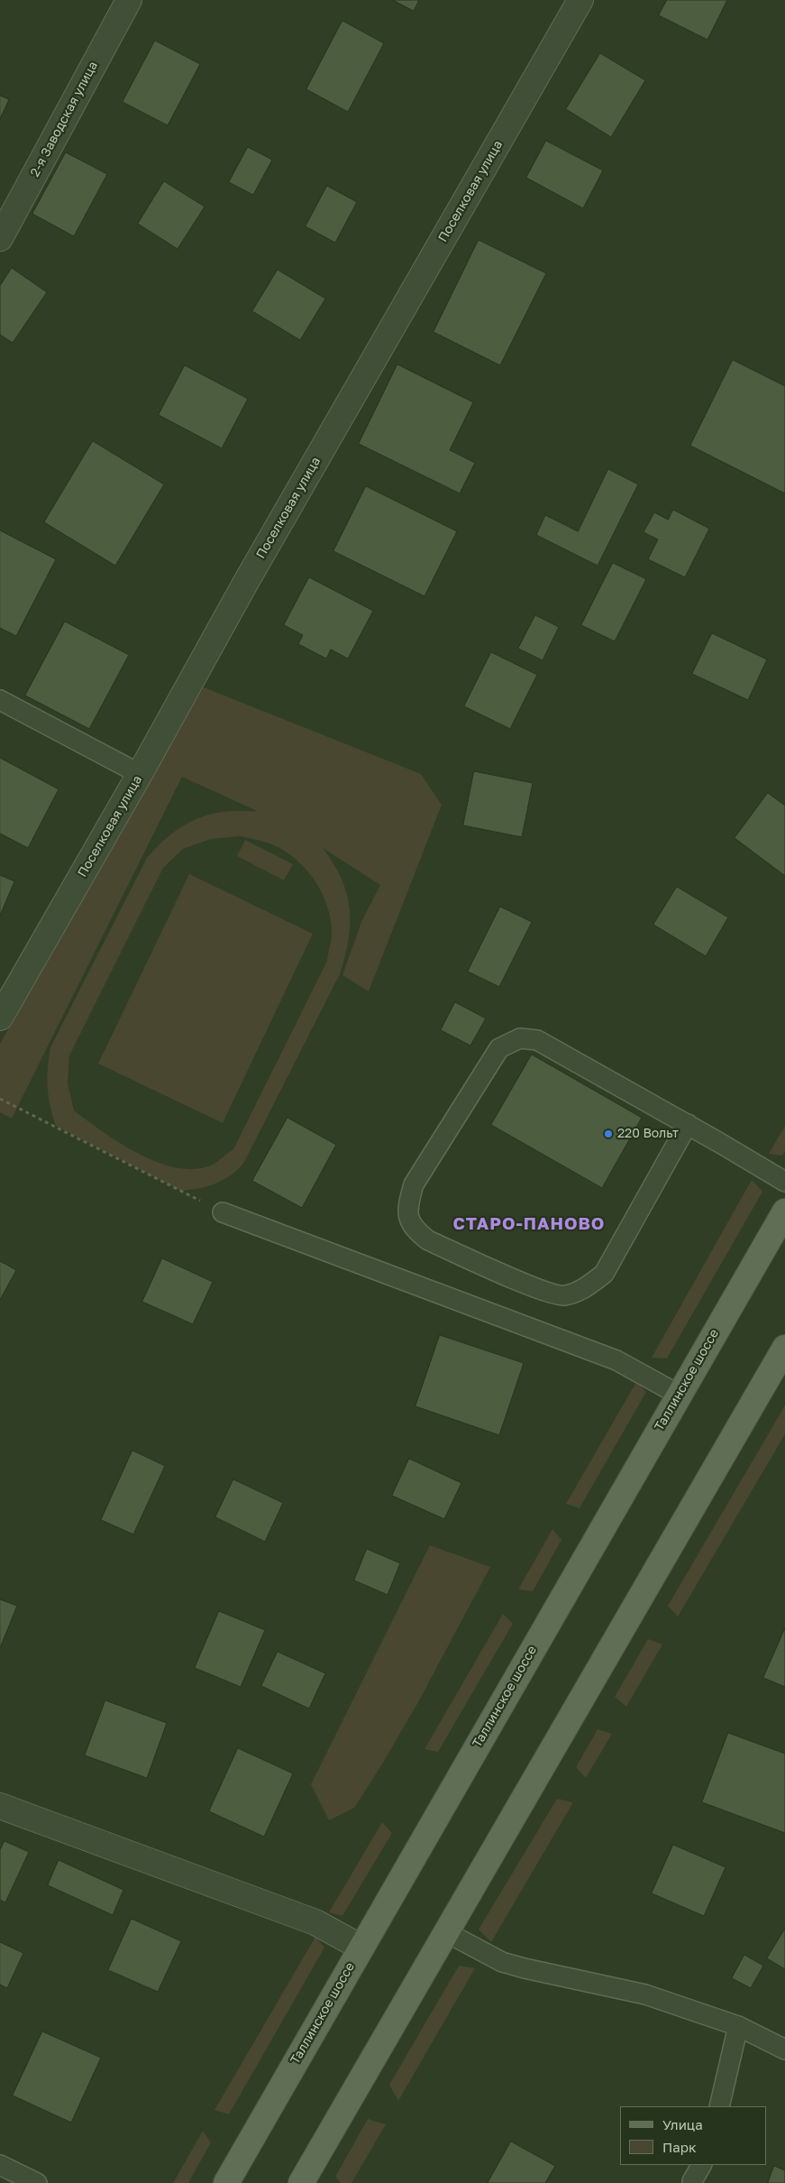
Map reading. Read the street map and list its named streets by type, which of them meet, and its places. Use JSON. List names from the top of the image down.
{
  "streets": {
    "main road": ["Таллинское шоссе"],
    "street": ["2-я Заводская улица", "Поселковая улица"]
  },
  "districts": ["СТАРО-ПАНОВО"],
  "places": ["220 Вольт"],
  "legend": ["Улица", "Парк"]
}
